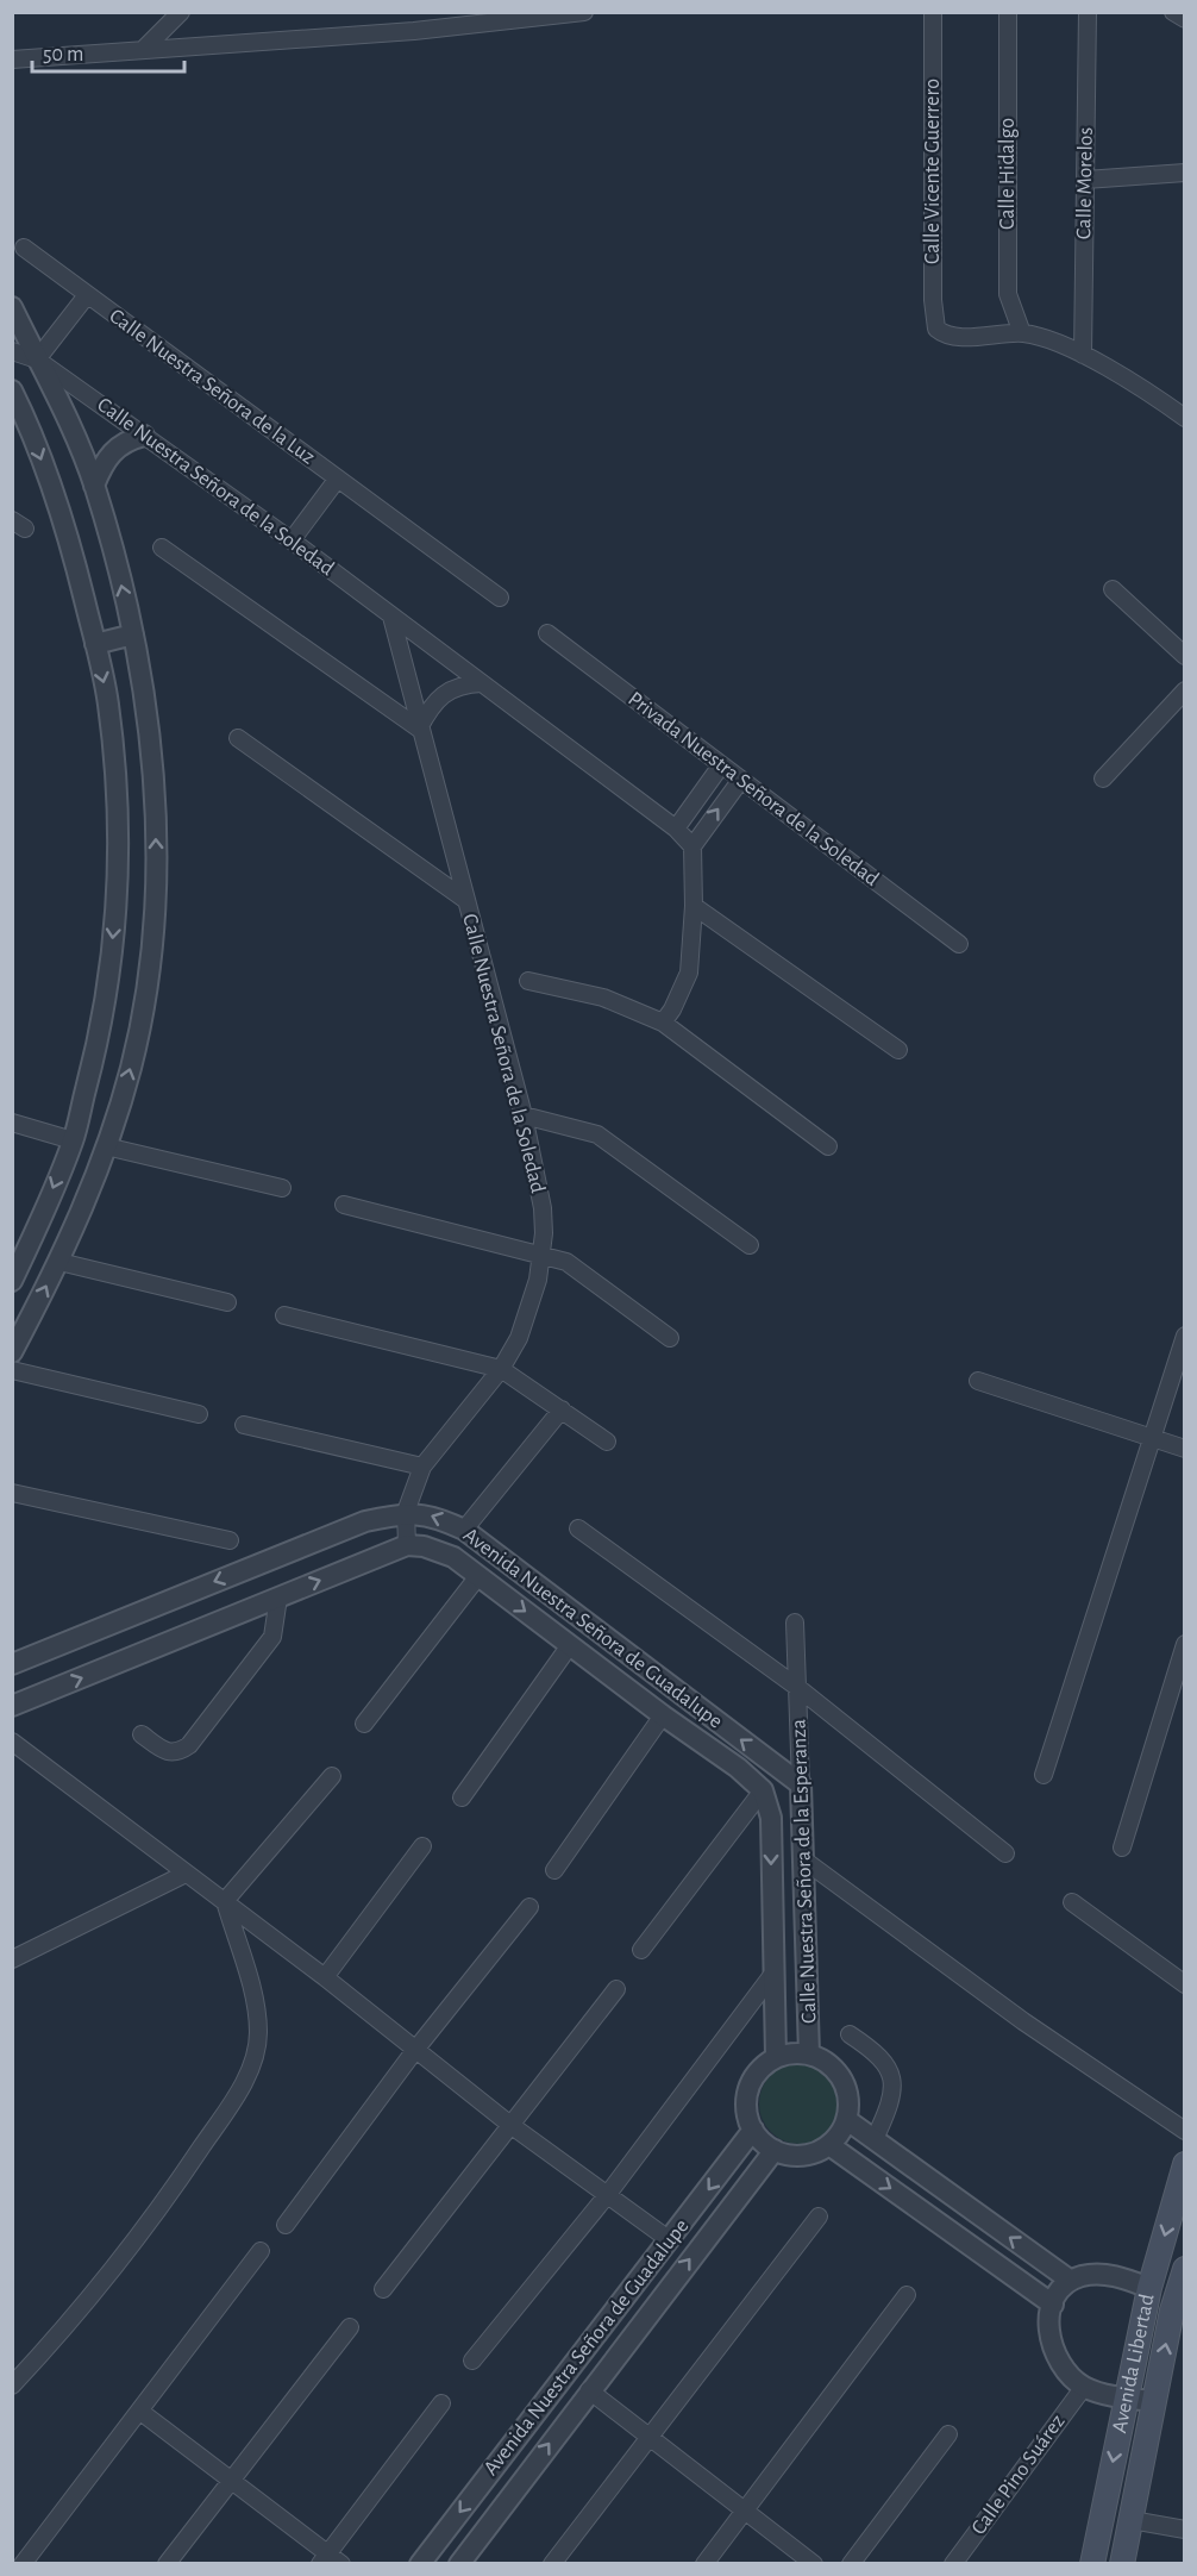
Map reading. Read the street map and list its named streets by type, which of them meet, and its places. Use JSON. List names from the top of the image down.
{
  "streets": {
    "main road": ["Avenida Libertad"],
    "street": [
      "Calle Vicente Guerrero",
      "Calle Hidalgo",
      "Calle Morelos",
      "Calle Nuestra Señora de la Luz",
      "Calle Nuestra Señora de la Soledad",
      "Privada Nuestra Señora de la Soledad",
      "Avenida Nuestra Señora de Guadalupe",
      "Calle Nuestra Señora de la Esperanza",
      "Calle Pino Suárez"
    ]
  },
  "crossings": [
    ["Calle Vicente Guerrero", "Calle Hidalgo"],
    ["Calle Nuestra Señora de la Soledad", "Avenida Nuestra Señora de Guadalupe"],
    ["Avenida Nuestra Señora de Guadalupe", "Calle Nuestra Señora de la Esperanza"]
  ],
  "scale_bar": "50 m"
}
